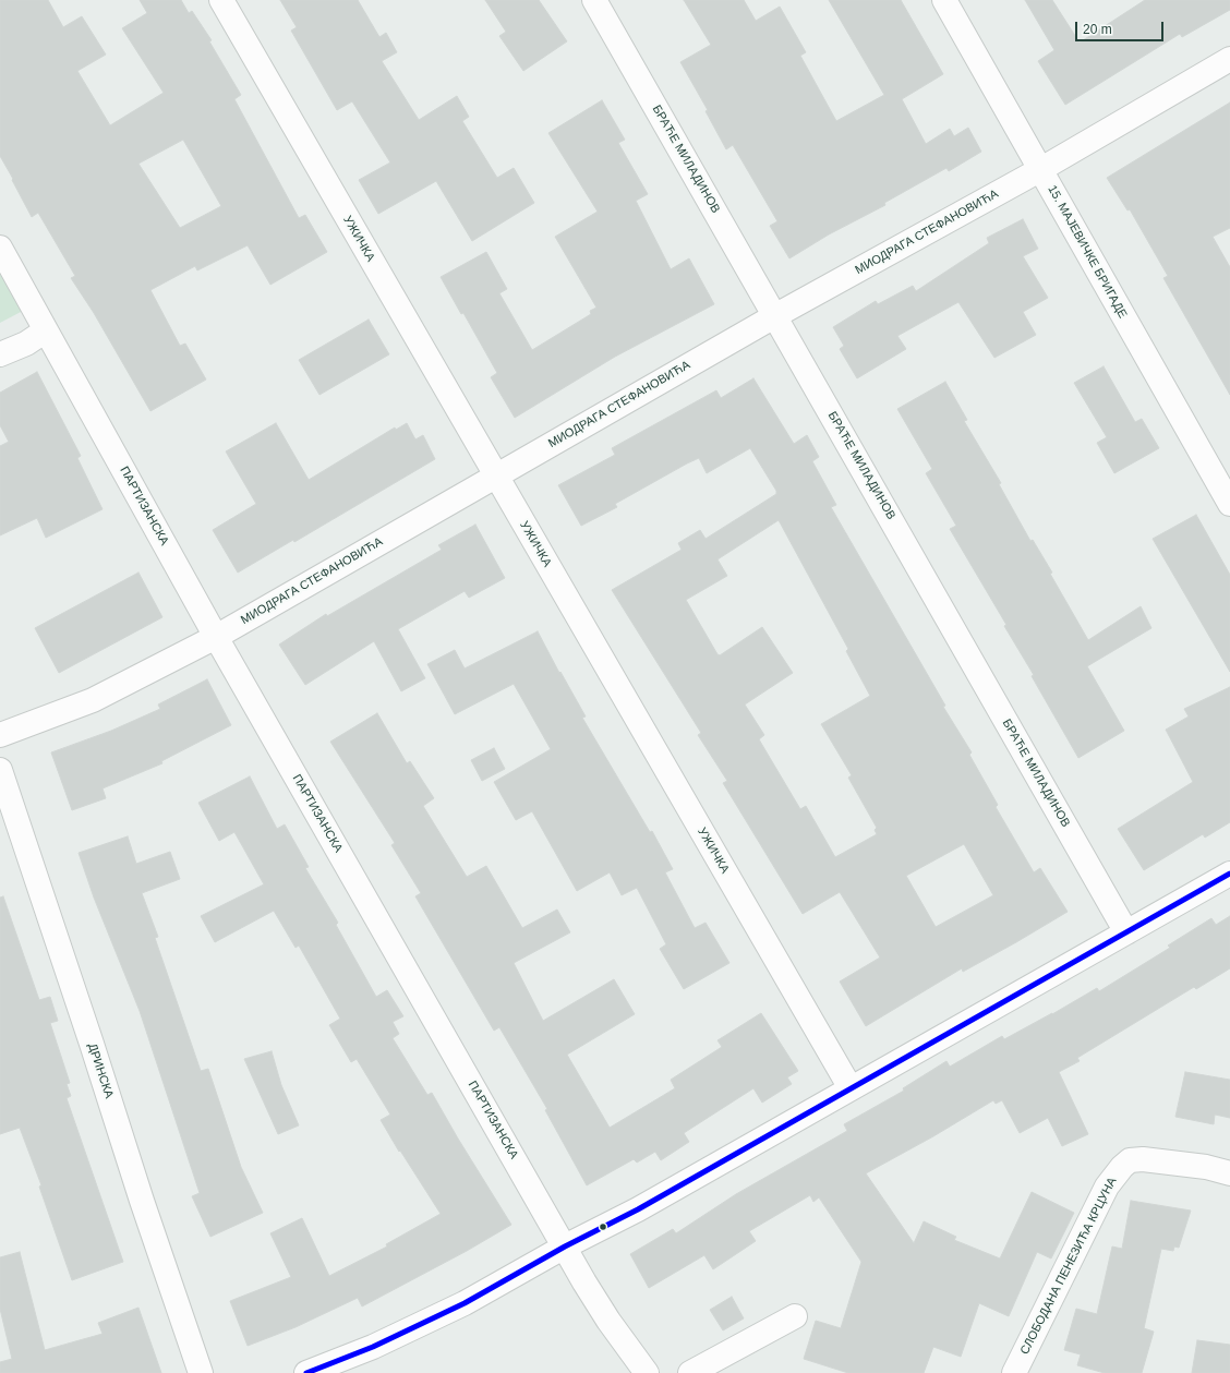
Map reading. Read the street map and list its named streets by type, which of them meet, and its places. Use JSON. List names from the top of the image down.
{
  "streets": {
    "street": [
      "БРАЋЕ МИЛАДИНОВ",
      "МИОДРАГА СТЕФАНОВИЋА",
      "УЖИЧКА",
      "15. МАЈЕВИЧКЕ БРИГАДЕ",
      "ПАРТИЗАНСКА",
      "ДРИНСКА",
      "СЛОБОДАНА ПЕНЕЗИЋА КРЦУНА"
    ]
  },
  "crossings": [
    ["БРАЋЕ МИЛАДИНОВ", "МИОДРАГА СТЕФАНОВИЋА"],
    ["МИОДРАГА СТЕФАНОВИЋА", "УЖИЧКА"],
    ["МИОДРАГА СТЕФАНОВИЋА", "15. МАЈЕВИЧКЕ БРИГАДЕ"],
    ["МИОДРАГА СТЕФАНОВИЋА", "ПАРТИЗАНСКА"]
  ],
  "scale_bar": "20 m"
}
